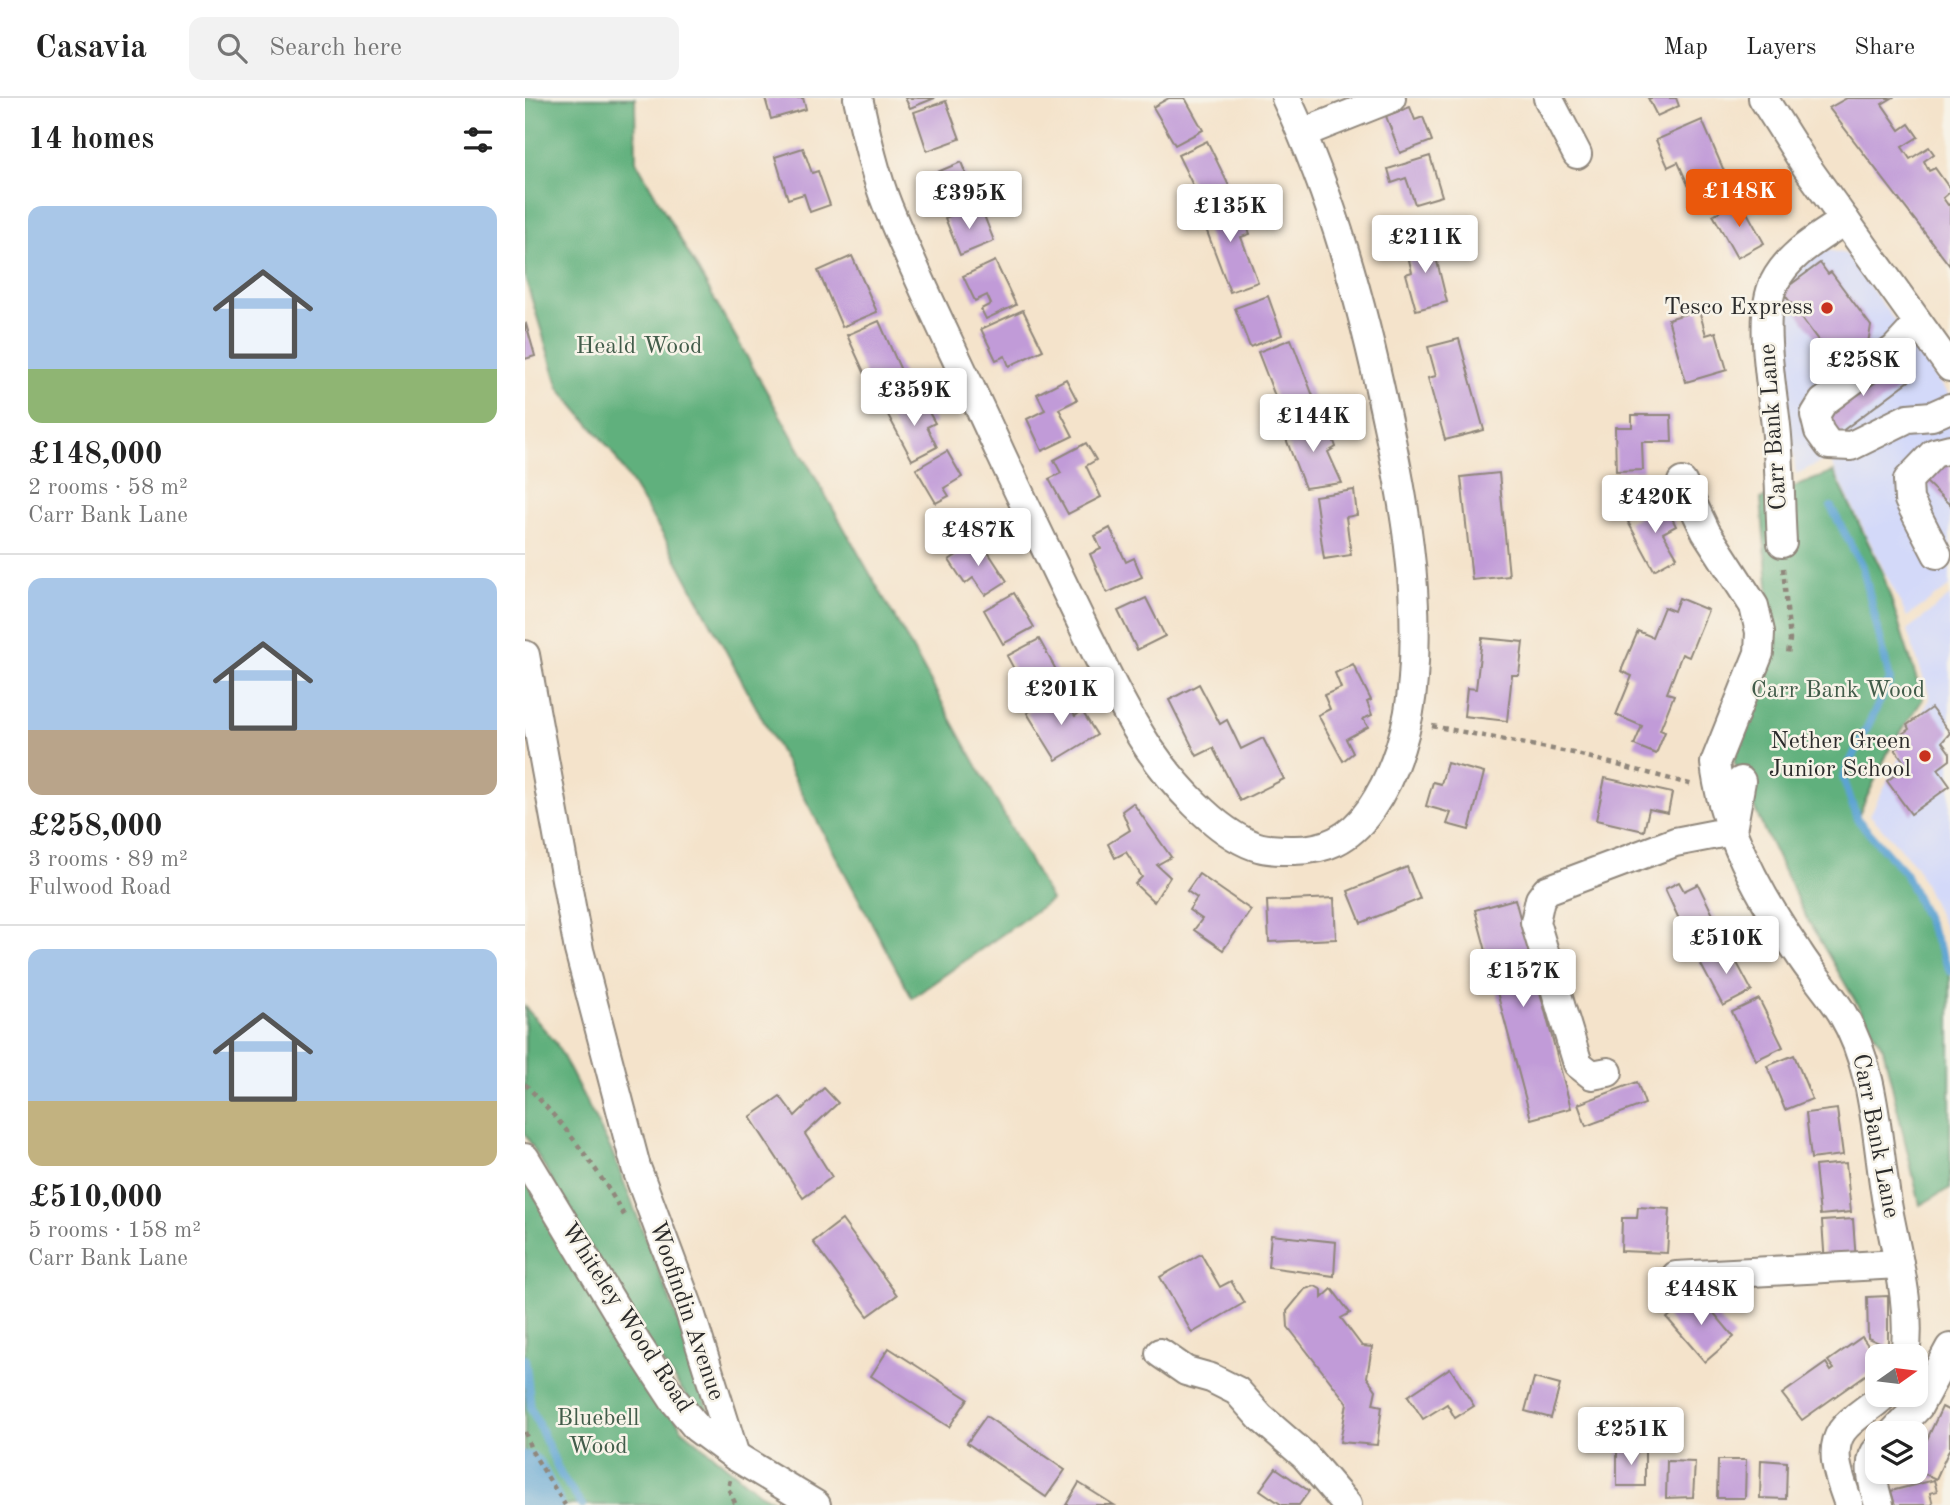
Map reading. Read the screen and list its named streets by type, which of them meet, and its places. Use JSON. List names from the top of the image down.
{
  "streets": {
    "street": ["Carr Bank Lane", "Woofindin Avenue", "Whiteley Wood Road"]
  },
  "crossings": [
    ["Woofindin Avenue", "Whiteley Wood Road"]
  ],
  "parks": ["Heald Wood", "Carr Bank Wood", "Bluebell Wood"],
  "places": ["Tesco Express", "Nether Green Junior School"],
  "north": "right",
  "page": {
    "header": "Casavia",
    "search": "Search here",
    "nav": ["Map", "Layers", "Share"],
    "heading": "14 homes",
    "price": [
      "£148K",
      "£395K",
      "£135K",
      "£211K",
      "£258K",
      "£359K",
      "£144K",
      "£420K",
      "£487K",
      "£201K",
      "£510K",
      "£157K",
      "£448K",
      "£251K"
    ],
    "list": [
      {
        "name": "£148,000",
        "note": "2 rooms · 58 m² · Carr Bank Lane"
      },
      {
        "name": "£258,000",
        "note": "3 rooms · 89 m² · Fulwood Road"
      },
      {
        "name": "£510,000",
        "note": "5 rooms · 158 m² · Carr Bank Lane"
      }
    ]
  }
}
